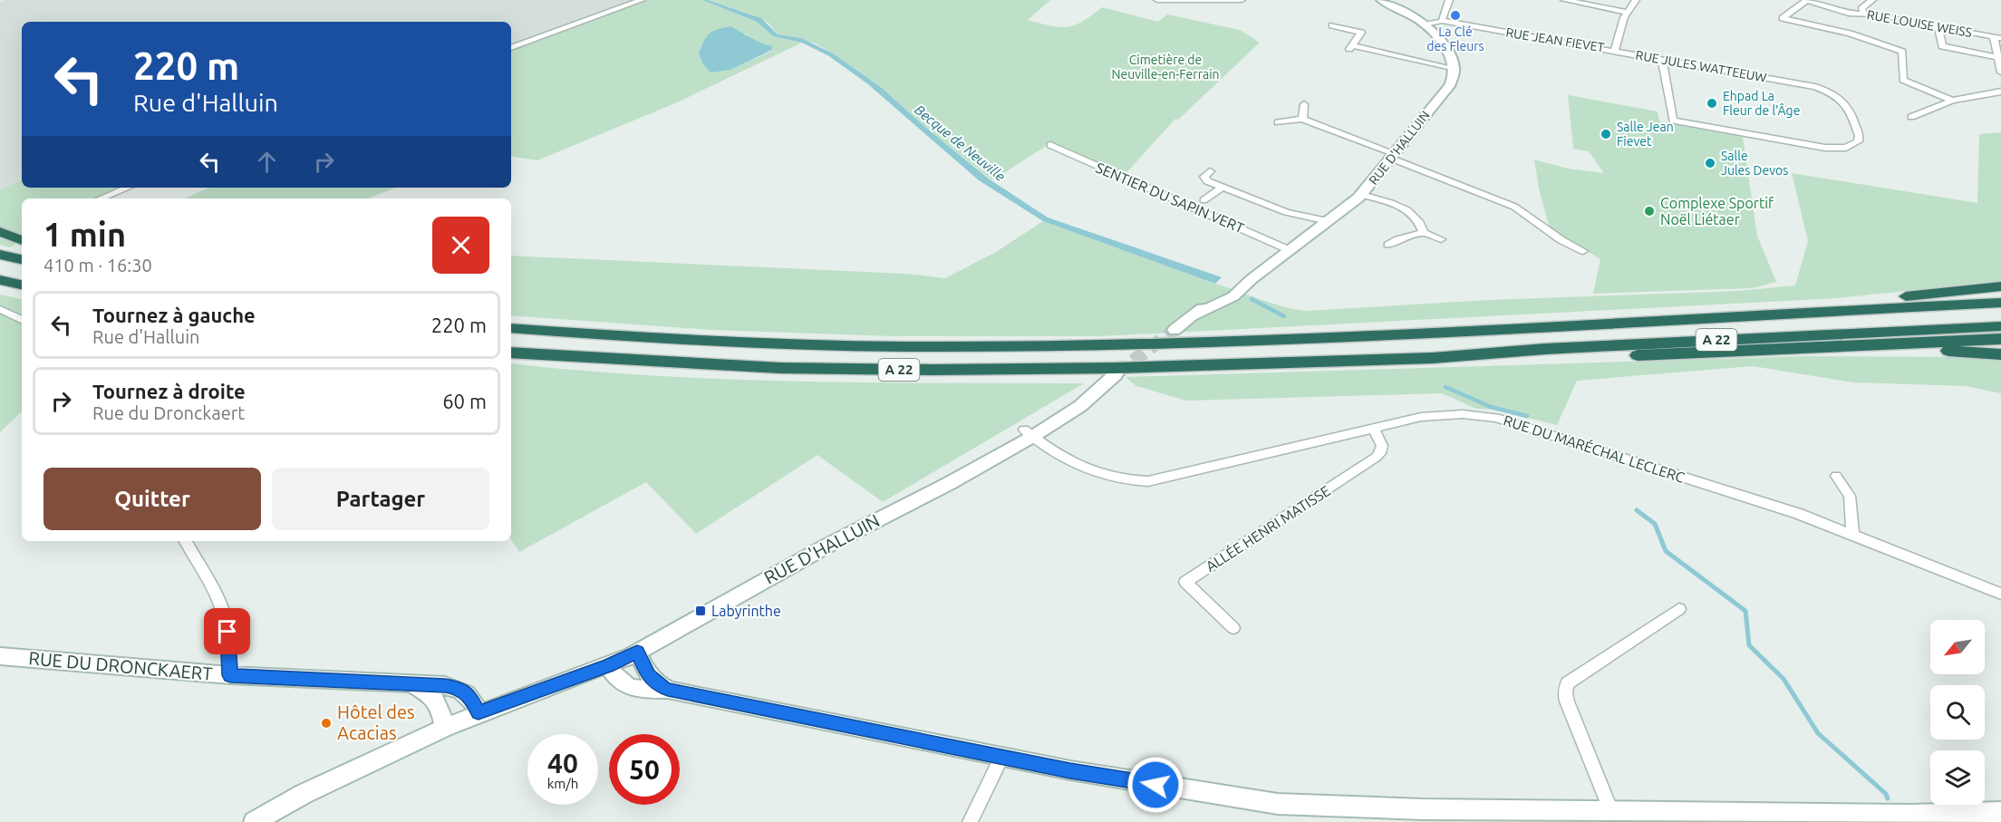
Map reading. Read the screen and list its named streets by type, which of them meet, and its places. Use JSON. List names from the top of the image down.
{
  "streets": {
    "highway": ["A 22"],
    "main road": ["RUE D'HALLUIN", "RUE DU DRONCKAERT"],
    "street": [
      "RUE LOUISE WEISS",
      "RUE JEAN FIEVET",
      "RUE JULES WATTEEUW",
      "SENTIER DU SAPIN VERT",
      "RUE DU MARÉCHAL LECLERC",
      "ALLÉE HENRI MATISSE"
    ]
  },
  "crossings": [
    ["RUE JEAN FIEVET", "RUE JULES WATTEEUW"],
    ["RUE D'HALLUIN", "SENTIER DU SAPIN VERT"],
    ["RUE D'HALLUIN", "RUE DU MARÉCHAL LECLERC"],
    ["RUE D'HALLUIN", "RUE DU DRONCKAERT"],
    ["RUE DU MARÉCHAL LECLERC", "ALLÉE HENRI MATISSE"]
  ],
  "water": ["Becque de Neuville"],
  "parks": ["Cimetière de Neuville-en-Ferrain"],
  "places": {
    "other": [
      "La Clé des Fleurs",
      "Ehpad La Fleur de l'Âge",
      "Salle Jean Fievet",
      "Salle Jules Devos",
      "Complexe Sportif Noël Liétaer",
      "Hôtel des Acacias"
    ],
    "transit": ["Labyrinthe"]
  },
  "north": "bottom left",
  "page": {
    "turn": ["220 m", "Rue d'Halluin"],
    "heading": ["1 min", "410 m · 16:30"],
    "list": [
      {
        "name": "Tournez à gauche",
        "note": "Rue d'Halluin",
        "value": "220 m"
      },
      {
        "name": "Tournez à droite",
        "note": "Rue du Dronckaert",
        "value": "60 m"
      }
    ],
    "buttons": ["Quitter", "Partager"],
    "speed": "40 km/h",
    "limit": "50"
  }
}
